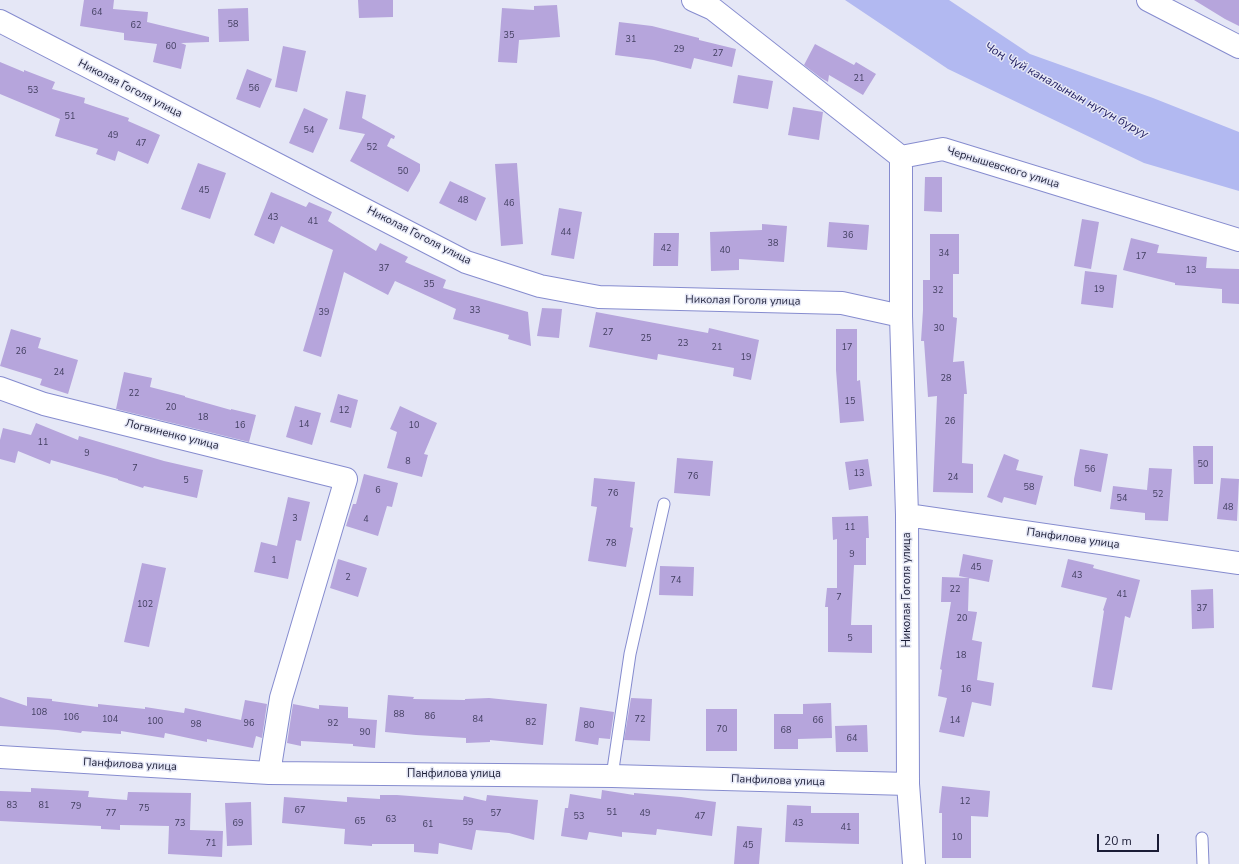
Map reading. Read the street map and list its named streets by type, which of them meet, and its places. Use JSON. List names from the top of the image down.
{
  "streets": {
    "street": [
      "Николая Гоголя улица",
      "Чернышевского улица",
      "Логвиненко улица",
      "Панфилова улица"
    ]
  },
  "crossings": [
    ["Николая Гоголя улица", "Чернышевского улица"],
    ["Николая Гоголя улица", "Панфилова улица"],
    ["Логвиненко улица", "Панфилова улица"]
  ],
  "water": ["Чоң Чүй каналынын нугун буруу"],
  "house_numbers": [
    "64",
    "58",
    "62",
    "35",
    "31",
    "60",
    "29",
    "27",
    "21",
    "56",
    "53",
    "51",
    "54",
    "49",
    "47",
    "52",
    "50",
    "45",
    "48",
    "46",
    "43",
    "41",
    "44",
    "36",
    "38",
    "42",
    "40",
    "34",
    "17",
    "37",
    "13",
    "35",
    "19",
    "32",
    "33",
    "39",
    "30",
    "27",
    "25",
    "23",
    "21",
    "17",
    "26",
    "19",
    "24",
    "28",
    "22",
    "15",
    "20",
    "12",
    "18",
    "26",
    "14",
    "16",
    "10",
    "11",
    "9",
    "8",
    "50",
    "7",
    "56",
    "13",
    "76",
    "24",
    "5",
    "58",
    "6",
    "76",
    "52",
    "54",
    "48",
    "3",
    "4",
    "11",
    "78",
    "9",
    "1",
    "45",
    "43",
    "2",
    "74",
    "22",
    "41",
    "7",
    "102",
    "37",
    "20",
    "5",
    "18",
    "16",
    "108",
    "88",
    "86",
    "106",
    "104",
    "84",
    "72",
    "66",
    "14",
    "100",
    "82",
    "96",
    "92",
    "98",
    "80",
    "70",
    "68",
    "90",
    "64",
    "12",
    "83",
    "81",
    "79",
    "75",
    "67",
    "51",
    "77",
    "57",
    "49",
    "53",
    "47",
    "63",
    "65",
    "59",
    "73",
    "69",
    "43",
    "61",
    "41",
    "10",
    "71",
    "45"
  ],
  "scale_bar": "20 m"
}
